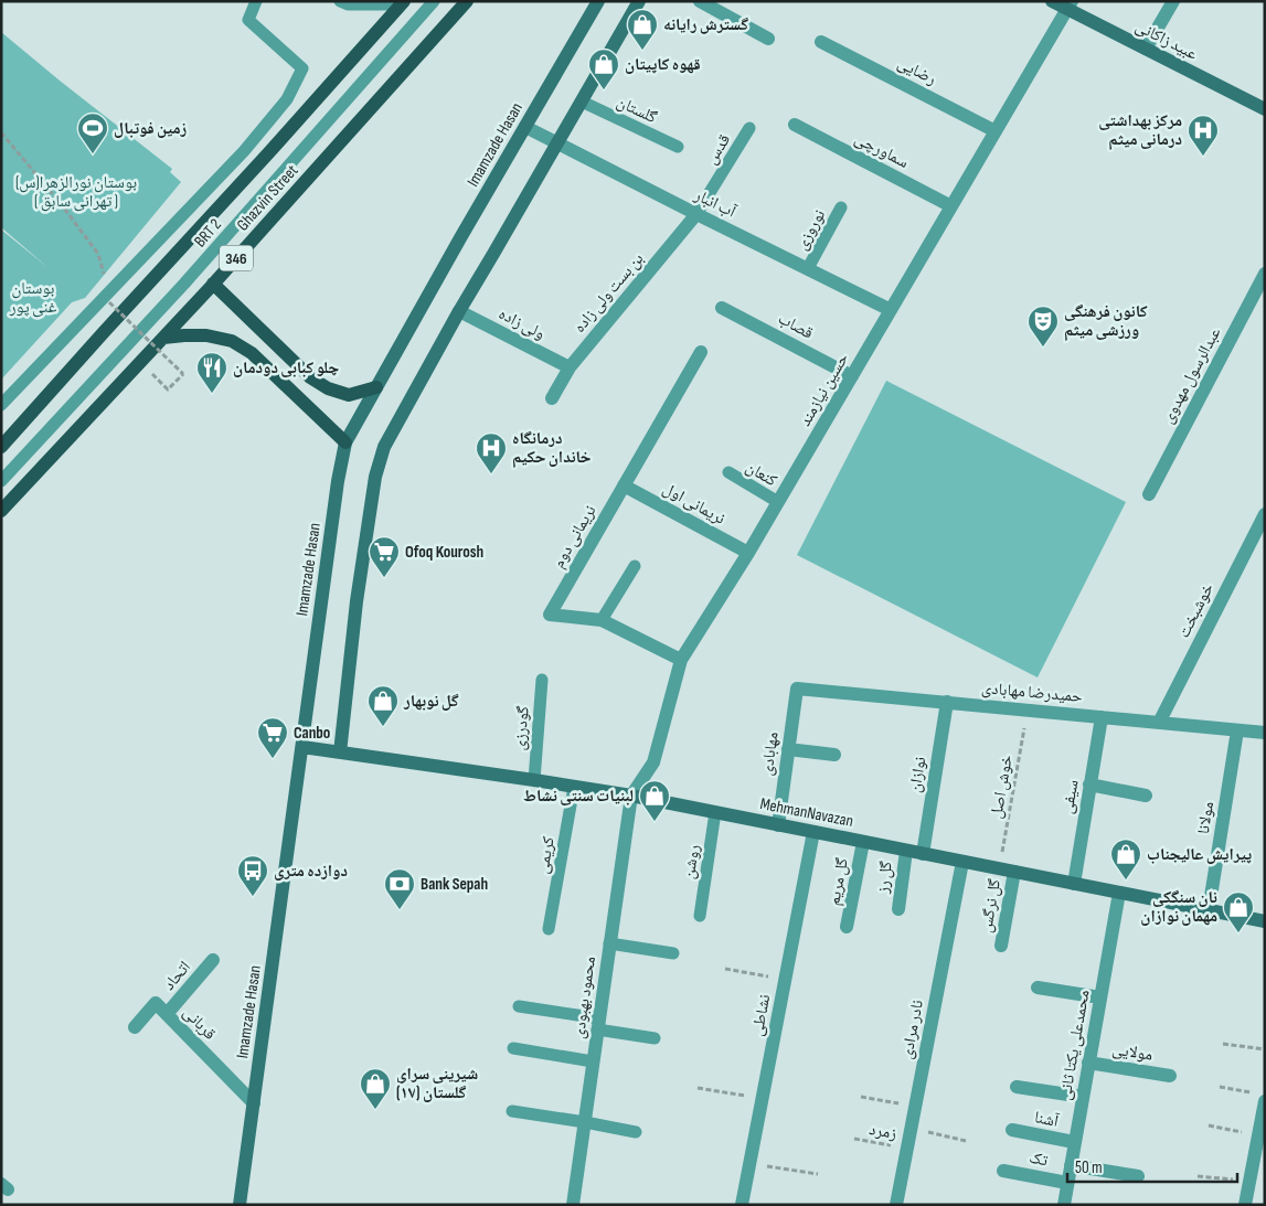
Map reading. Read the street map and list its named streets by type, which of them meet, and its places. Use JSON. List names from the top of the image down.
{
  "streets": {
    "main road": [
      "عبید زاکانی",
      "Imamzade Hasan",
      "Ghazvin Street",
      "346",
      "MehmanNavazan"
    ],
    "street": [
      "رضایی",
      "سماورچی",
      "آب انبار",
      "بن بست ولی زاده",
      "ولی زاده",
      "قصاب",
      "عبدالرسول مهدوی",
      "حسین نیازمند",
      "نریمانی اول",
      "نریمانی دوم",
      "خوشبخت",
      "حمیدرضا مهابادی",
      "مهابادی",
      "نوازان",
      "سیفی",
      "مولانا",
      "گل رز",
      "گل مریم",
      "گل نرگس",
      "اتحاد",
      "محمود بهبودی",
      "نشاطی",
      "قربانی",
      "نادر مرادی",
      "محمدعلی یکتا ثانی",
      "مولایی",
      "آشنا",
      "تک"
    ],
    "lane": [
      "گلستان",
      "قدس",
      "نوروزی",
      "BRT 2",
      "کنعان",
      "گودرزی",
      "کریمی",
      "روشن"
    ],
    "path": ["خوش اصل", "زمرد"]
  },
  "crossings": [
    ["عبید زاکانی", "حسین نیازمند"],
    ["رضایی", "حسین نیازمند"],
    ["Imamzade Hasan", "آب انبار"],
    ["Imamzade Hasan", "MehmanNavazan"],
    ["Imamzade Hasan", "قربانی"],
    ["قدس", "آب انبار"],
    ["قدس", "بن بست ولی زاده"],
    ["سماورچی", "حسین نیازمند"],
    ["آب انبار", "نوروزی"],
    ["آب انبار", "بن بست ولی زاده"],
    ["آب انبار", "حسین نیازمند"],
    ["بن بست ولی زاده", "ولی زاده"],
    ["قصاب", "حسین نیازمند"],
    ["حسین نیازمند", "کنعان"],
    ["حسین نیازمند", "نریمانی اول"],
    ["حسین نیازمند", "نریمانی دوم"],
    ["حسین نیازمند", "MehmanNavazan"],
    ["حسین نیازمند", "محمود بهبودی"],
    ["نریمانی اول", "نریمانی دوم"],
    ["خوشبخت", "حمیدرضا مهابادی"],
    ["حمیدرضا مهابادی", "مهابادی"],
    ["حمیدرضا مهابادی", "نوازان"],
    ["حمیدرضا مهابادی", "خوش اصل"],
    ["حمیدرضا مهابادی", "سیفی"],
    ["حمیدرضا مهابادی", "مولانا"],
    ["گودرزی", "MehmanNavazan"],
    ["مهابادی", "MehmanNavazan"],
    ["نوازان", "MehmanNavazan"],
    ["خوش اصل", "MehmanNavazan"],
    ["سیفی", "MehmanNavazan"],
    ["MehmanNavazan", "مولانا"],
    ["MehmanNavazan", "کریمی"],
    ["MehmanNavazan", "روشن"],
    ["MehmanNavazan", "گل رز"],
    ["MehmanNavazan", "گل مریم"],
    ["MehmanNavazan", "گل نرگس"],
    ["MehmanNavazan", "محمود بهبودی"],
    ["MehmanNavazan", "نشاطی"],
    ["MehmanNavazan", "نادر مرادی"],
    ["MehmanNavazan", "محمدعلی یکتا ثانی"],
    ["اتحاد", "قربانی"],
    ["نادر مرادی", "زمرد"],
    ["محمدعلی یکتا ثانی", "مولایی"],
    ["محمدعلی یکتا ثانی", "آشنا"],
    ["محمدعلی یکتا ثانی", "تک"]
  ],
  "parks": ["بوستان نورالزهرا(س) ( تهرانی سابق )", "بوستان غنی پور"],
  "places": {
    "shop": [
      "گسترش رایانه",
      "قهوه کاپیتان",
      "گل نوبهار",
      "لبنیات سنتی نشاط",
      "پیرایش عالیجناب",
      "نان سنگکی مهمان‌ نوازان",
      "شیرینی سرای گلستان (۱۷)"
    ],
    "sports": ["زمین فوتبال"],
    "hospital": ["مرکز بهداشتی درمانی میثم", "درمانگاه خاندان حکیم"],
    "theatre": ["کانون فرهنگی ورزشی میثم"],
    "restaurant": ["چلو کبابی دودمان"],
    "supermarket": ["Ofoq Kourosh", "Canbo"],
    "bus stop": ["دوازده متری"],
    "bank": ["Bank Sepah"]
  },
  "scale_bar": "50 m"
}
